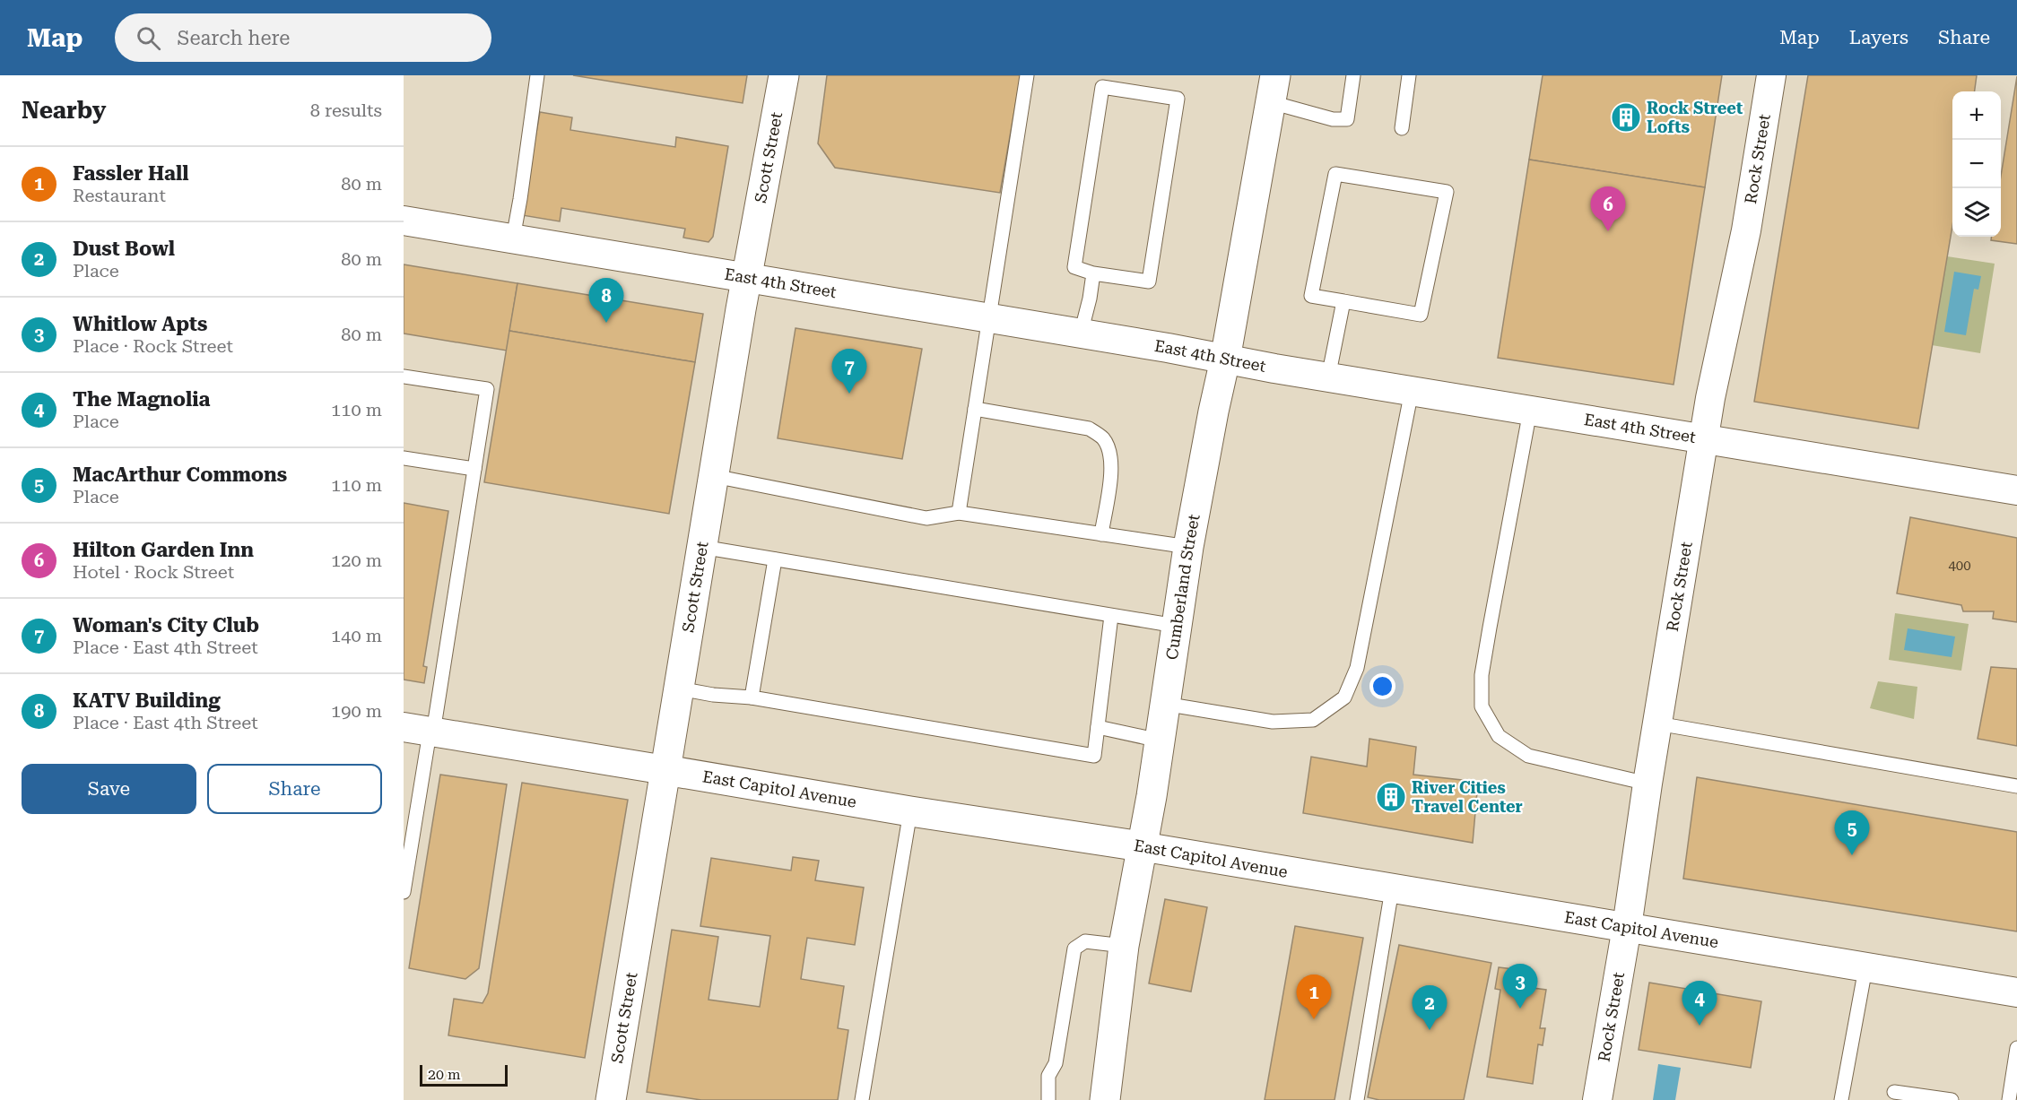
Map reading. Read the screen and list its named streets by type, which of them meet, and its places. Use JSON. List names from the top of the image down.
{
  "streets": {
    "main road": ["Scott Street", "Cumberland Street", "East Capitol Avenue"],
    "street": ["Rock Street", "East 4th Street"]
  },
  "crossings": [
    ["Scott Street", "East 4th Street"],
    ["Scott Street", "East Capitol Avenue"],
    ["Rock Street", "East 4th Street"],
    ["Rock Street", "East Capitol Avenue"],
    ["East 4th Street", "Cumberland Street"],
    ["Cumberland Street", "East Capitol Avenue"]
  ],
  "places": {
    "building": ["Rock Street Lofts", "River Cities Travel Center"]
  },
  "house_numbers": ["400"],
  "scale_bar": "20 m",
  "page": {
    "header": "Map",
    "search": "Search here",
    "nav": ["Map", "Layers", "Share"],
    "heading": ["Nearby", "8 results"],
    "map_buttons": ["+", "−"],
    "list": [
      {
        "mark": "1",
        "name": "Fassler Hall",
        "note": "Restaurant",
        "value": "80 m"
      },
      {
        "mark": "2",
        "name": "Dust Bowl",
        "note": "Place",
        "value": "80 m"
      },
      {
        "mark": "3",
        "name": "Whitlow Apts",
        "note": "Place · Rock Street",
        "value": "80 m"
      },
      {
        "mark": "4",
        "name": "The Magnolia",
        "note": "Place",
        "value": "110 m"
      },
      {
        "mark": "5",
        "name": "MacArthur Commons",
        "note": "Place",
        "value": "110 m"
      },
      {
        "mark": "6",
        "name": "Hilton Garden Inn",
        "note": "Hotel · Rock Street",
        "value": "120 m"
      },
      {
        "mark": "7",
        "name": "Woman's City Club",
        "note": "Place · East 4th Street",
        "value": "140 m"
      },
      {
        "mark": "8",
        "name": "KATV Building",
        "note": "Place · East 4th Street",
        "value": "190 m"
      }
    ],
    "pins": [
      "6",
      "8",
      "7",
      "5",
      "3",
      "1",
      "4",
      "2"
    ],
    "buttons": ["Save", "Share"],
    "scale": "20 m"
  }
}
